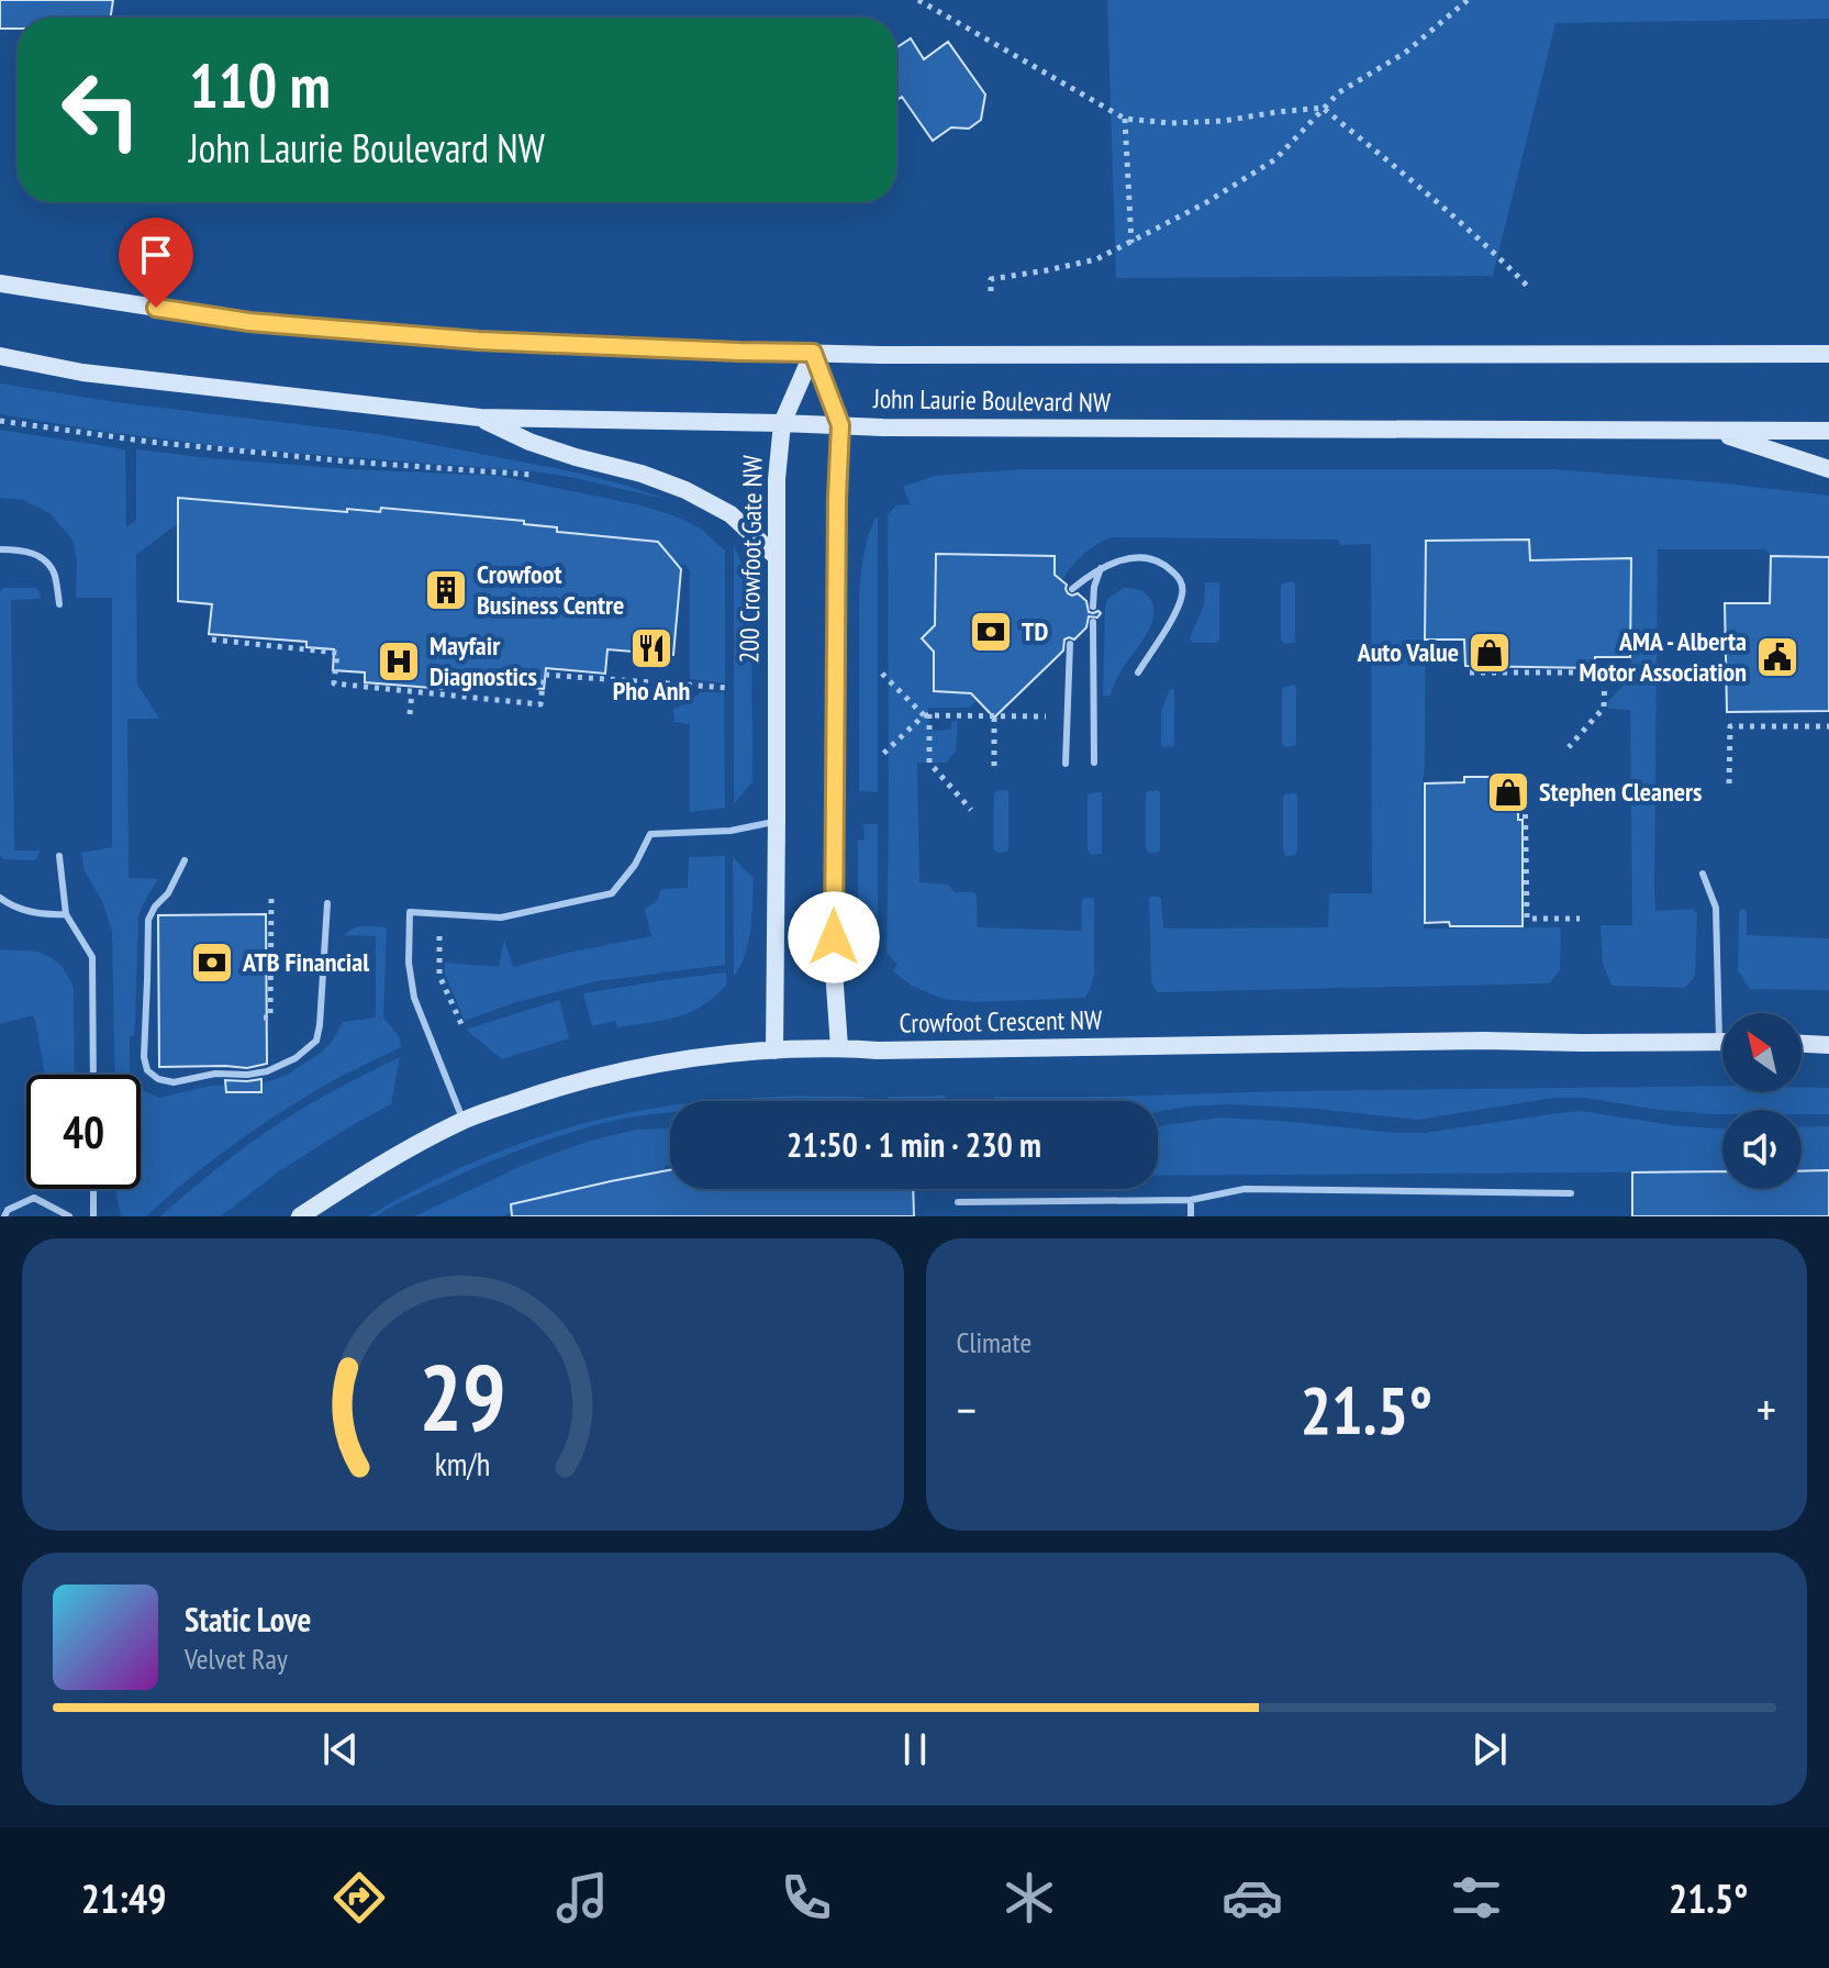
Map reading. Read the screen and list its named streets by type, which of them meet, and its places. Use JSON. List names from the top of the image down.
{
  "streets": {
    "street": ["John Laurie Boulevard NW", "200 Crowfoot Gate NW", "Crowfoot Crescent NW"]
  },
  "crossings": [
    ["John Laurie Boulevard NW", "200 Crowfoot Gate NW"],
    ["200 Crowfoot Gate NW", "Crowfoot Crescent NW"]
  ],
  "places": {
    "building": ["Crowfoot Business Centre"],
    "bank": ["TD", "ATB Financial"],
    "restaurant": ["Pho Anh"],
    "shop": ["Auto Value", "Stephen Cleaners"],
    "public building": ["AMA - Alberta Motor Association"],
    "hospital": ["Mayfair Diagnostics"]
  },
  "north": "top left",
  "page": {
    "turn": ["110 m", "John Laurie Boulevard NW"],
    "limit": "40",
    "trip": "21:50 · 1 min · 230 m",
    "tile": "Climate",
    "heat": ["−", "21.5°", "+"],
    "song": ["Static Love", "Velvet Ray"],
    "tabs": ["21:49", "21.5°"],
    "gauge": ["29", "km/h"]
  }
}
